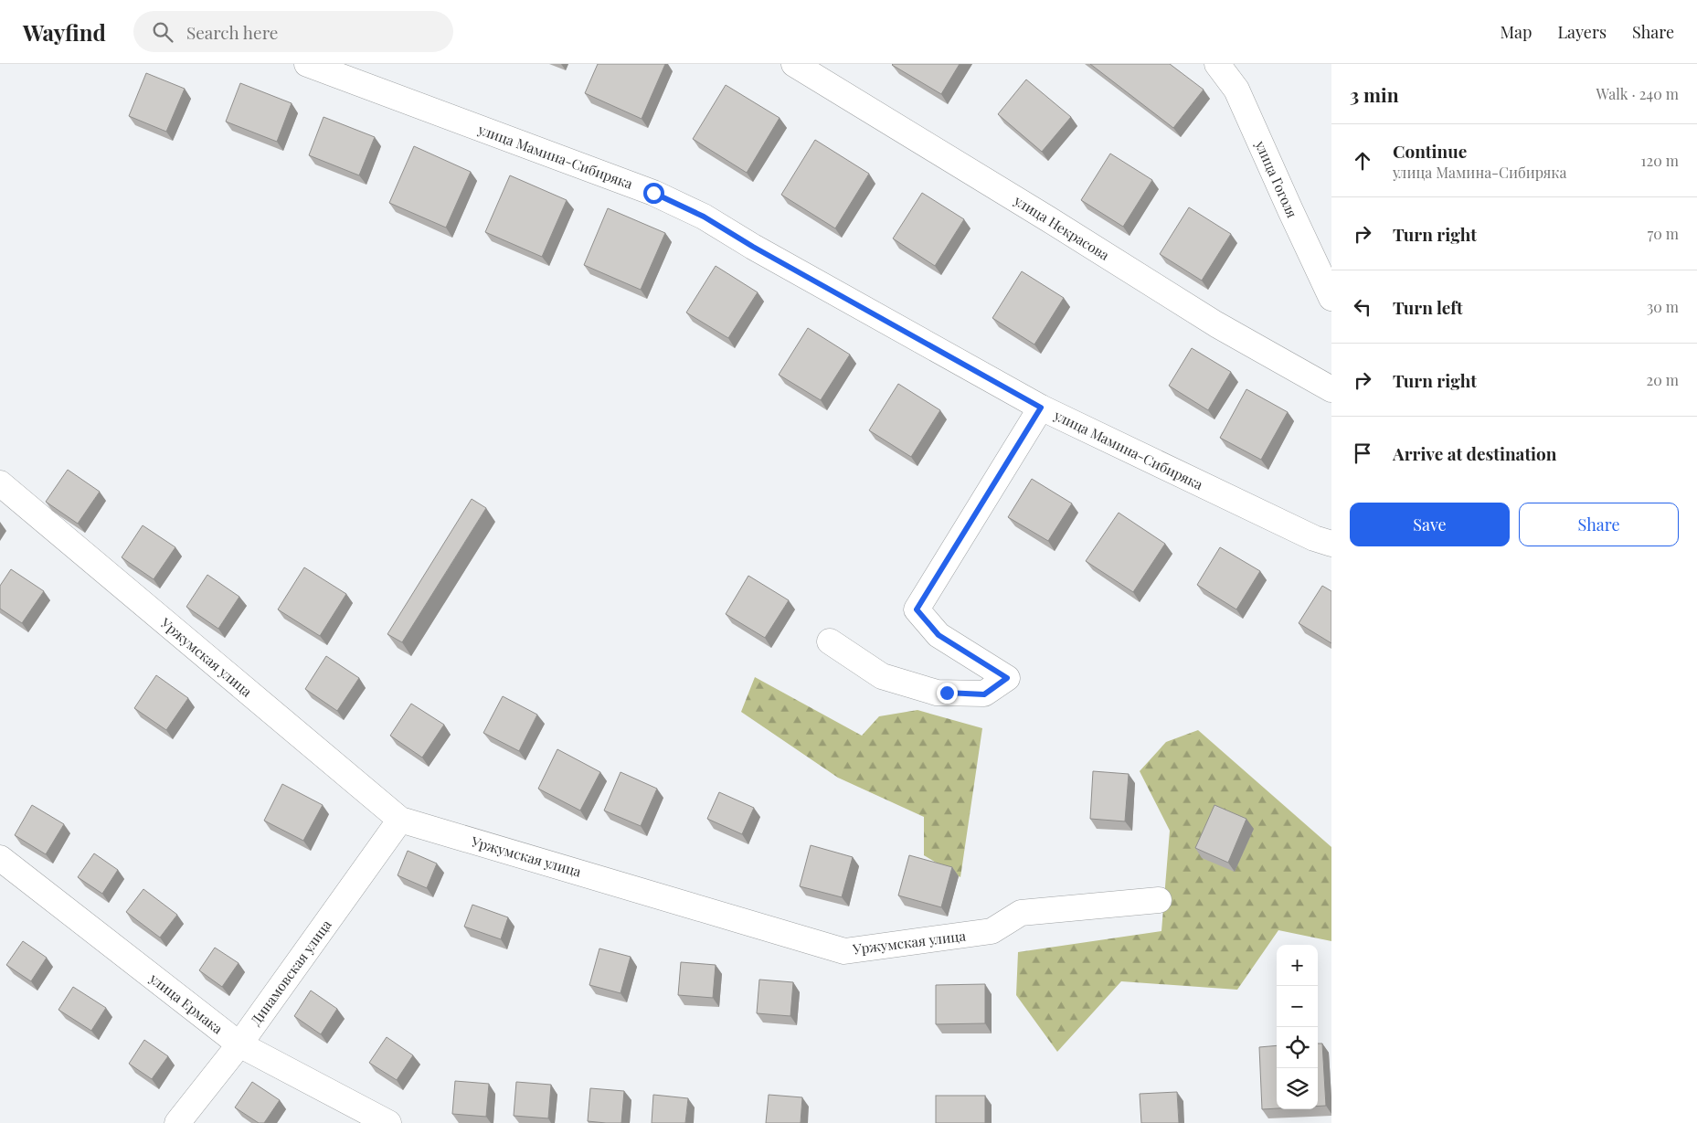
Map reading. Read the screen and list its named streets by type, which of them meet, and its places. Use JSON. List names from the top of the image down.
{
  "streets": {
    "street": [
      "улица Мамина-Сибиряка",
      "улица Гоголя",
      "улица Некрасова",
      "Уржумская улица",
      "Динамовская улица",
      "улица Ермака"
    ]
  },
  "crossings": [
    ["Уржумская улица", "Динамовская улица"],
    ["Динамовская улица", "улица Ермака"]
  ],
  "page": {
    "header": "Wayfind",
    "search": "Search here",
    "nav": ["Map", "Layers", "Share"],
    "heading": ["3 min", "Walk · 240 m"],
    "list": [
      ["Continue", "улица Мамина-Сибиряка", "120 m"],
      ["Turn right", "70 m"],
      ["Turn left", "30 m"],
      ["Turn right", "20 m"],
      "Arrive at destination"
    ],
    "buttons": ["Save", "Share"],
    "map_buttons": ["+", "−"]
  }
}
